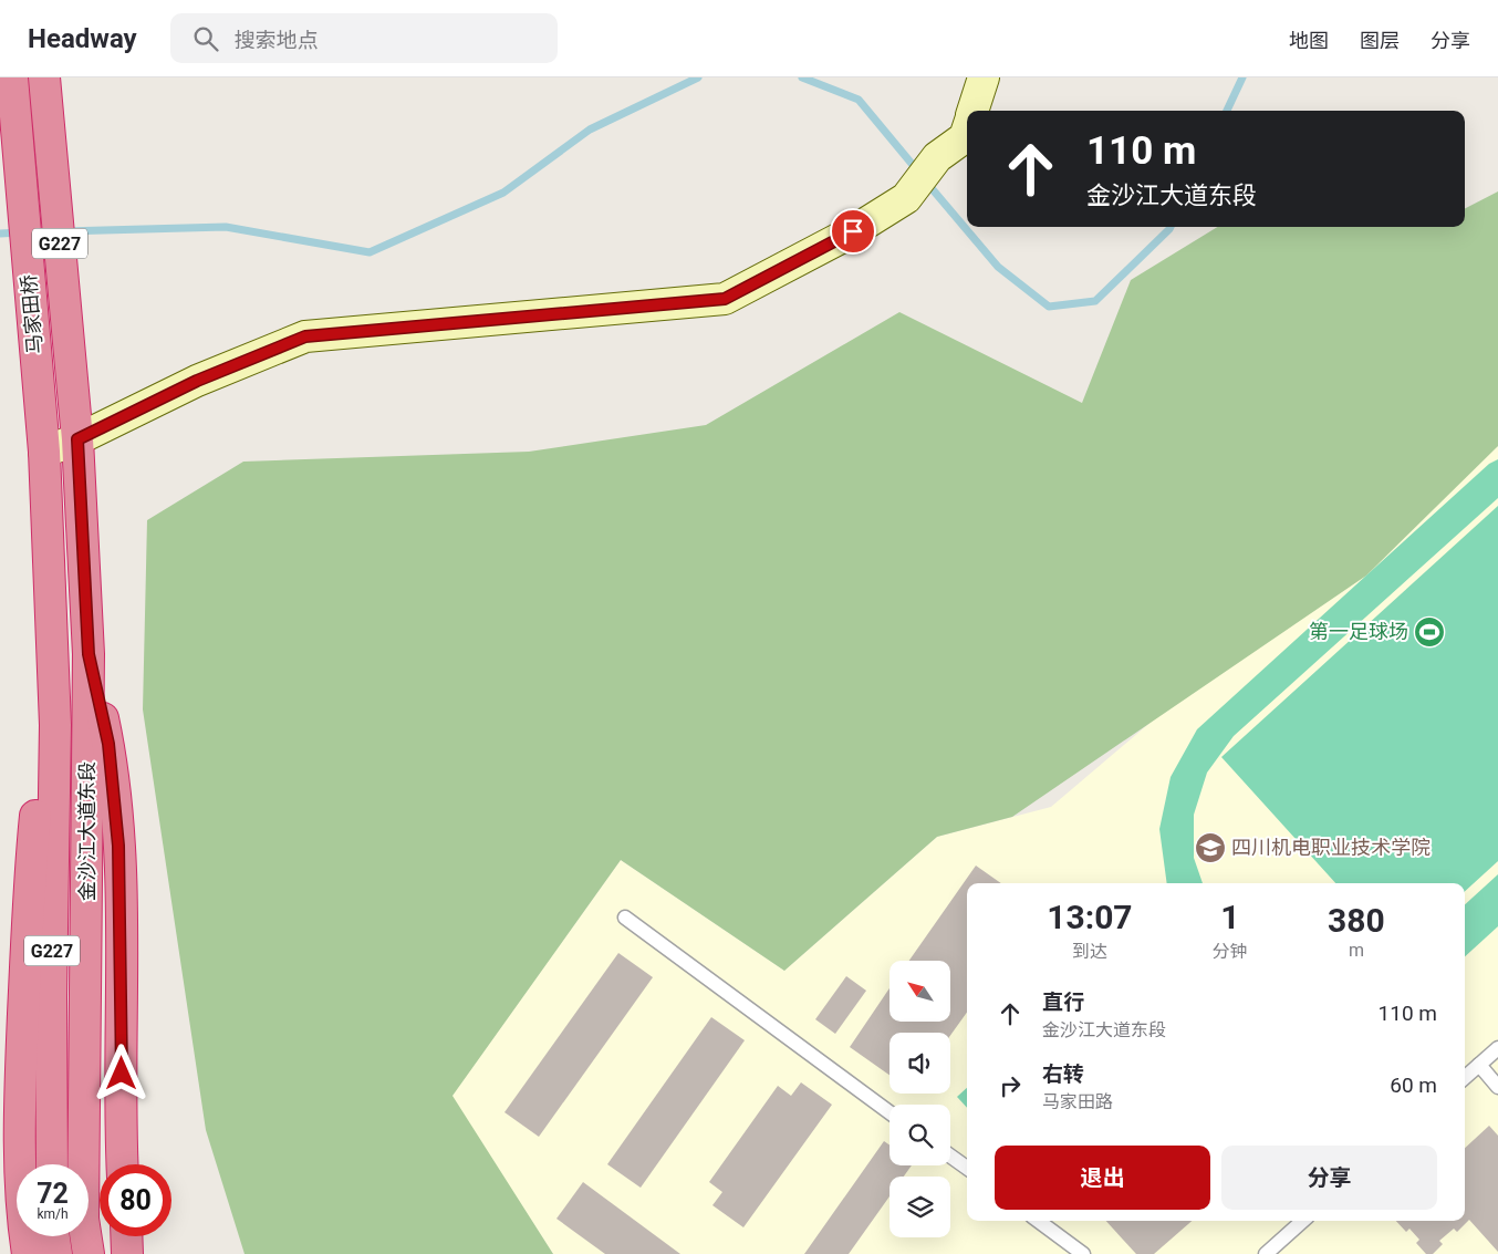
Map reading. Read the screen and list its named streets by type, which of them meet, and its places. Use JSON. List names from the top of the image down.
{
  "streets": {
    "highway": ["G227", "马家田桥", "金沙江大道东段"]
  },
  "crossings": [
    ["马家田桥", "金沙江大道东段"]
  ],
  "places": {
    "sports": ["第一足球场"],
    "school or university": ["四川机电职业技术学院"]
  },
  "north": "top left",
  "page": {
    "header": "Headway",
    "search": "搜索地点",
    "nav": ["地图", "图层", "分享"],
    "turn": ["110 m", "金沙江大道东段"],
    "eta": [
      "13:07",
      "到达",
      "1",
      "分钟",
      "380",
      "m"
    ],
    "list": [
      {
        "name": "直行",
        "note": "金沙江大道东段",
        "value": "110 m"
      },
      {
        "name": "右转",
        "note": "马家田路",
        "value": "60 m"
      }
    ],
    "buttons": ["退出", "分享"],
    "speed": "72 km/h",
    "limit": "80"
  }
}
